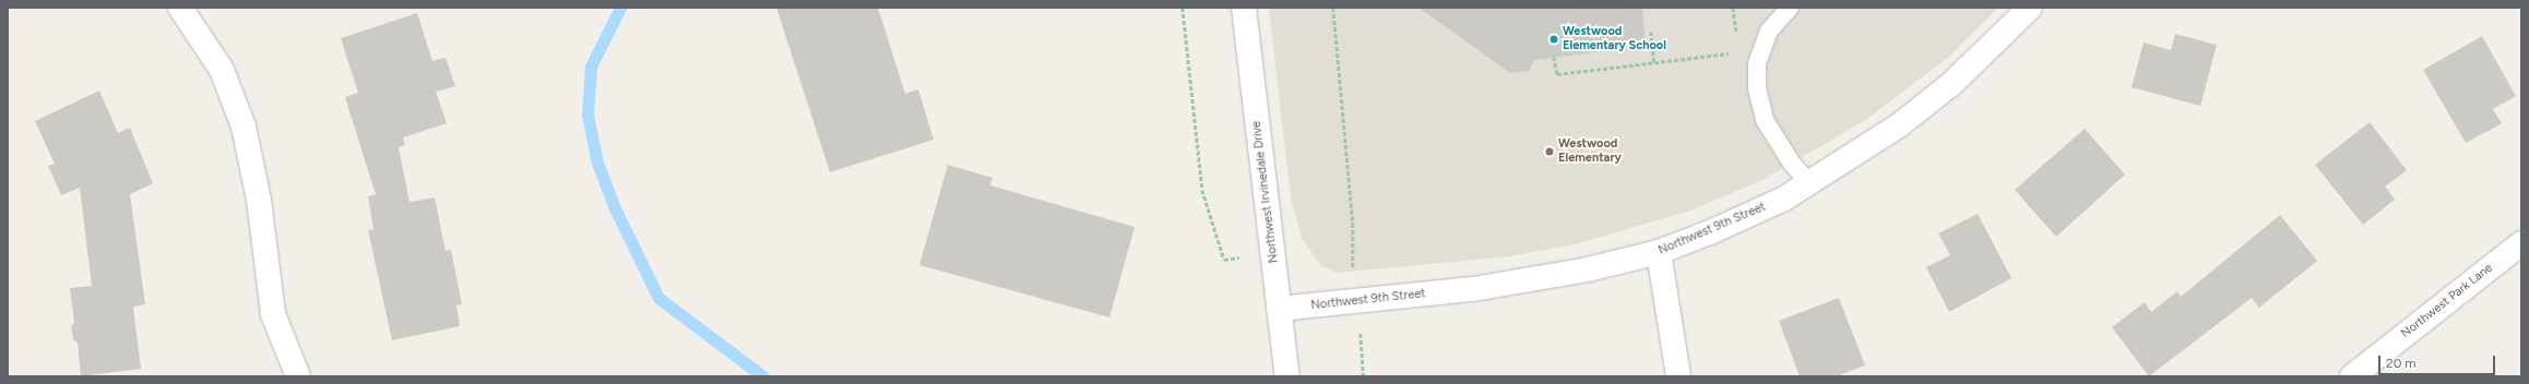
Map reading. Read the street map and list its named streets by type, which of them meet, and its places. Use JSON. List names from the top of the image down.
{
  "streets": {
    "street": ["Northwest Irvinedale Drive", "Northwest 9th Street", "Northwest Park Lane"]
  },
  "crossings": [
    ["Northwest Irvinedale Drive", "Northwest 9th Street"]
  ],
  "places": ["Westwood Elementary School", "Westwood Elementary"],
  "scale_bar": "20 m"
}
